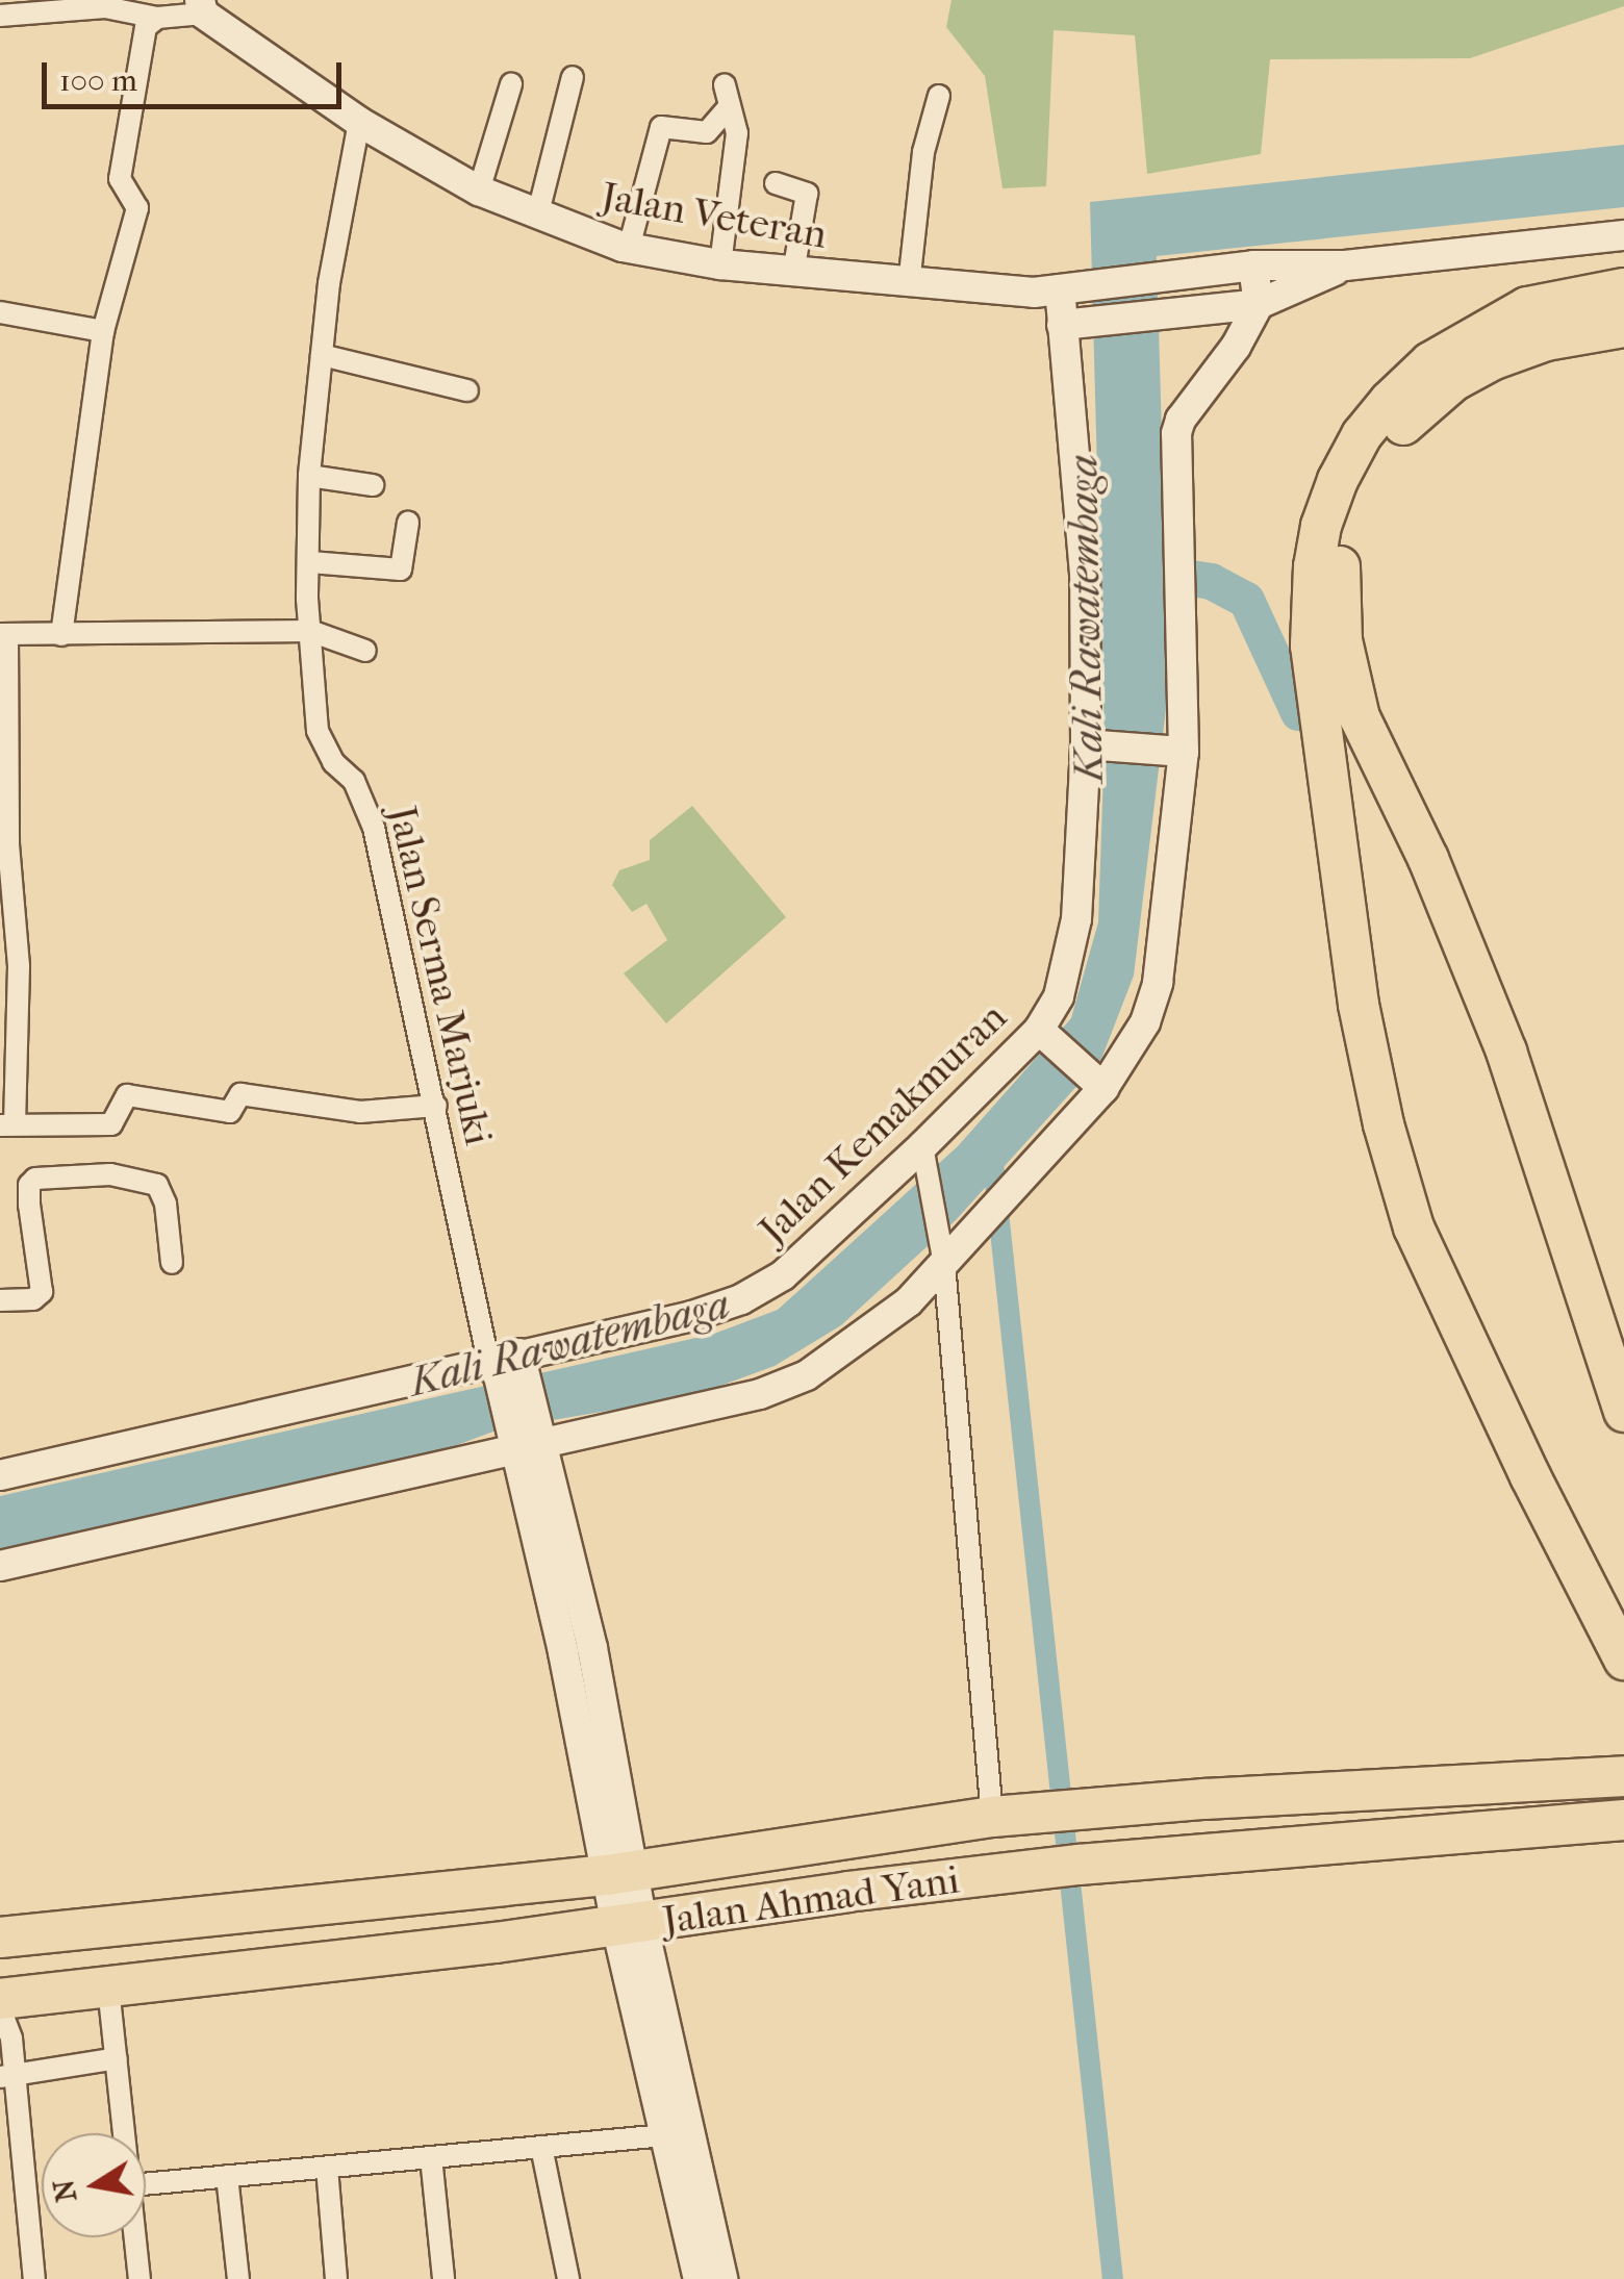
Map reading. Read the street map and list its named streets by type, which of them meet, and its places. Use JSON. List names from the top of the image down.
{
  "streets": {
    "highway": ["Jalan Ahmad Yani"],
    "street": ["Jalan Veteran", "Jalan Serma Marjuki", "Jalan Kemakmuran"]
  },
  "crossings": [
    ["Jalan Veteran", "Jalan Serma Marjuki"],
    ["Jalan Veteran", "Jalan Kemakmuran"],
    ["Jalan Serma Marjuki", "Jalan Kemakmuran"]
  ],
  "water": ["Kali Rawatembaga"],
  "scale_bar": "100 m",
  "north": "left"
}
